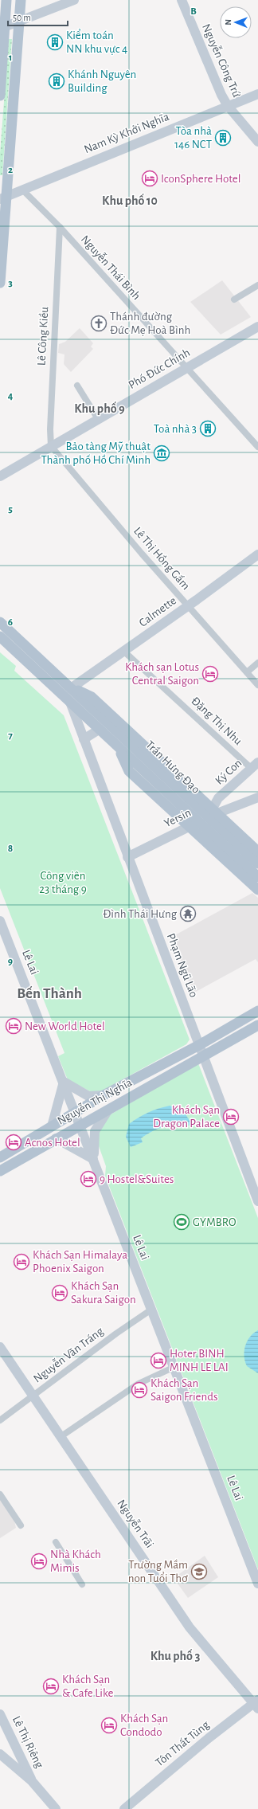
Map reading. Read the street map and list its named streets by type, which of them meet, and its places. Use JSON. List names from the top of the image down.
{
  "streets": {
    "main road": [
      "Nguyễn Công Trứ",
      "Nam Kỳ Khởi Nghĩa",
      "Phó Đức Chính",
      "Calmette",
      "Trần Hưng Đạo",
      "Ký Con",
      "Yersin",
      "Lê Lai",
      "Phạm Ngũ Lão",
      "Nguyễn Thị Nghĩa",
      "Nguyễn Trãi",
      "Lê Thị Riêng",
      "Tôn Thất Tùng"
    ],
    "street": [
      "Nguyễn Thái Bình",
      "Lê Công Kiều",
      "Lê Thị Hồng Gấm",
      "Ðặng Thị Nhu",
      "Nguyễn Văn Tráng"
    ]
  },
  "crossings": [
    ["Nguyễn Công Trứ", "Nam Kỳ Khởi Nghĩa"],
    ["Nam Kỳ Khởi Nghĩa", "Nguyễn Thái Bình"],
    ["Nguyễn Thái Bình", "Lê Công Kiều"],
    ["Nguyễn Thái Bình", "Phó Đức Chính"],
    ["Lê Công Kiều", "Phó Đức Chính"],
    ["Lê Công Kiều", "Lê Thị Hồng Gấm"],
    ["Phó Đức Chính", "Lê Thị Hồng Gấm"],
    ["Lê Thị Hồng Gấm", "Calmette"],
    ["Calmette", "Ðặng Thị Nhu"],
    ["Calmette", "Trần Hưng Đạo"],
    ["Ðặng Thị Nhu", "Ký Con"],
    ["Trần Hưng Đạo", "Ký Con"],
    ["Trần Hưng Đạo", "Yersin"],
    ["Trần Hưng Đạo", "Phạm Ngũ Lão"],
    ["Ký Con", "Yersin"],
    ["Yersin", "Phạm Ngũ Lão"],
    ["Lê Lai", "Nguyễn Thị Nghĩa"],
    ["Lê Lai", "Nguyễn Văn Tráng"],
    ["Phạm Ngũ Lão", "Nguyễn Thị Nghĩa"],
    ["Nguyễn Văn Tráng", "Nguyễn Trãi"],
    ["Nguyễn Trãi", "Tôn Thất Tùng"]
  ],
  "districts": [
    "Khu phố 10",
    "Khu phố 9",
    "Bến Thành",
    "Khu phố 3"
  ],
  "parks": ["Công viên 23 tháng 9"],
  "places": {
    "building": [
      "Kiểm toán NN khu vực 4",
      "Khánh Nguyên Building",
      "Tòa nhà 146 NCT",
      "Toà nhà 3"
    ],
    "hotel": [
      "IconSphere Hotel",
      "Khách sạn Lotus Central Saigon",
      "New World Hotel",
      "Khách Sạn Dragon Palace",
      "Acnos Hotel",
      "9 Hostel&Suites",
      "Khách Sạn Himalaya Phoenix Saigon",
      "Khách Sạn Sakura Saigon",
      "Hoter BINH MINH LE LAI",
      "Khách Sạn Saigon Friends",
      "Nhà Khách Mimis",
      "Khách Sạn & Cafe Like",
      "Khách Sạn Condodo"
    ],
    "church": ["Thánh đường Đức Mẹ Hoà Bình"],
    "museum": ["Bảo tàng Mỹ thuật Thành phố Hồ Chí Minh"],
    "temple": ["Đình Thái Hưng"],
    "sports": ["GYMBRO"],
    "school or university": ["Trường Mầm non Tuổi Thơ"]
  },
  "scale_bar": "50 m",
  "north": "left",
  "grid": {
    "columns": ["B"],
    "rows": [
      "1",
      "2",
      "3",
      "4",
      "5",
      "6",
      "7",
      "8",
      "9"
    ]
  }
}
